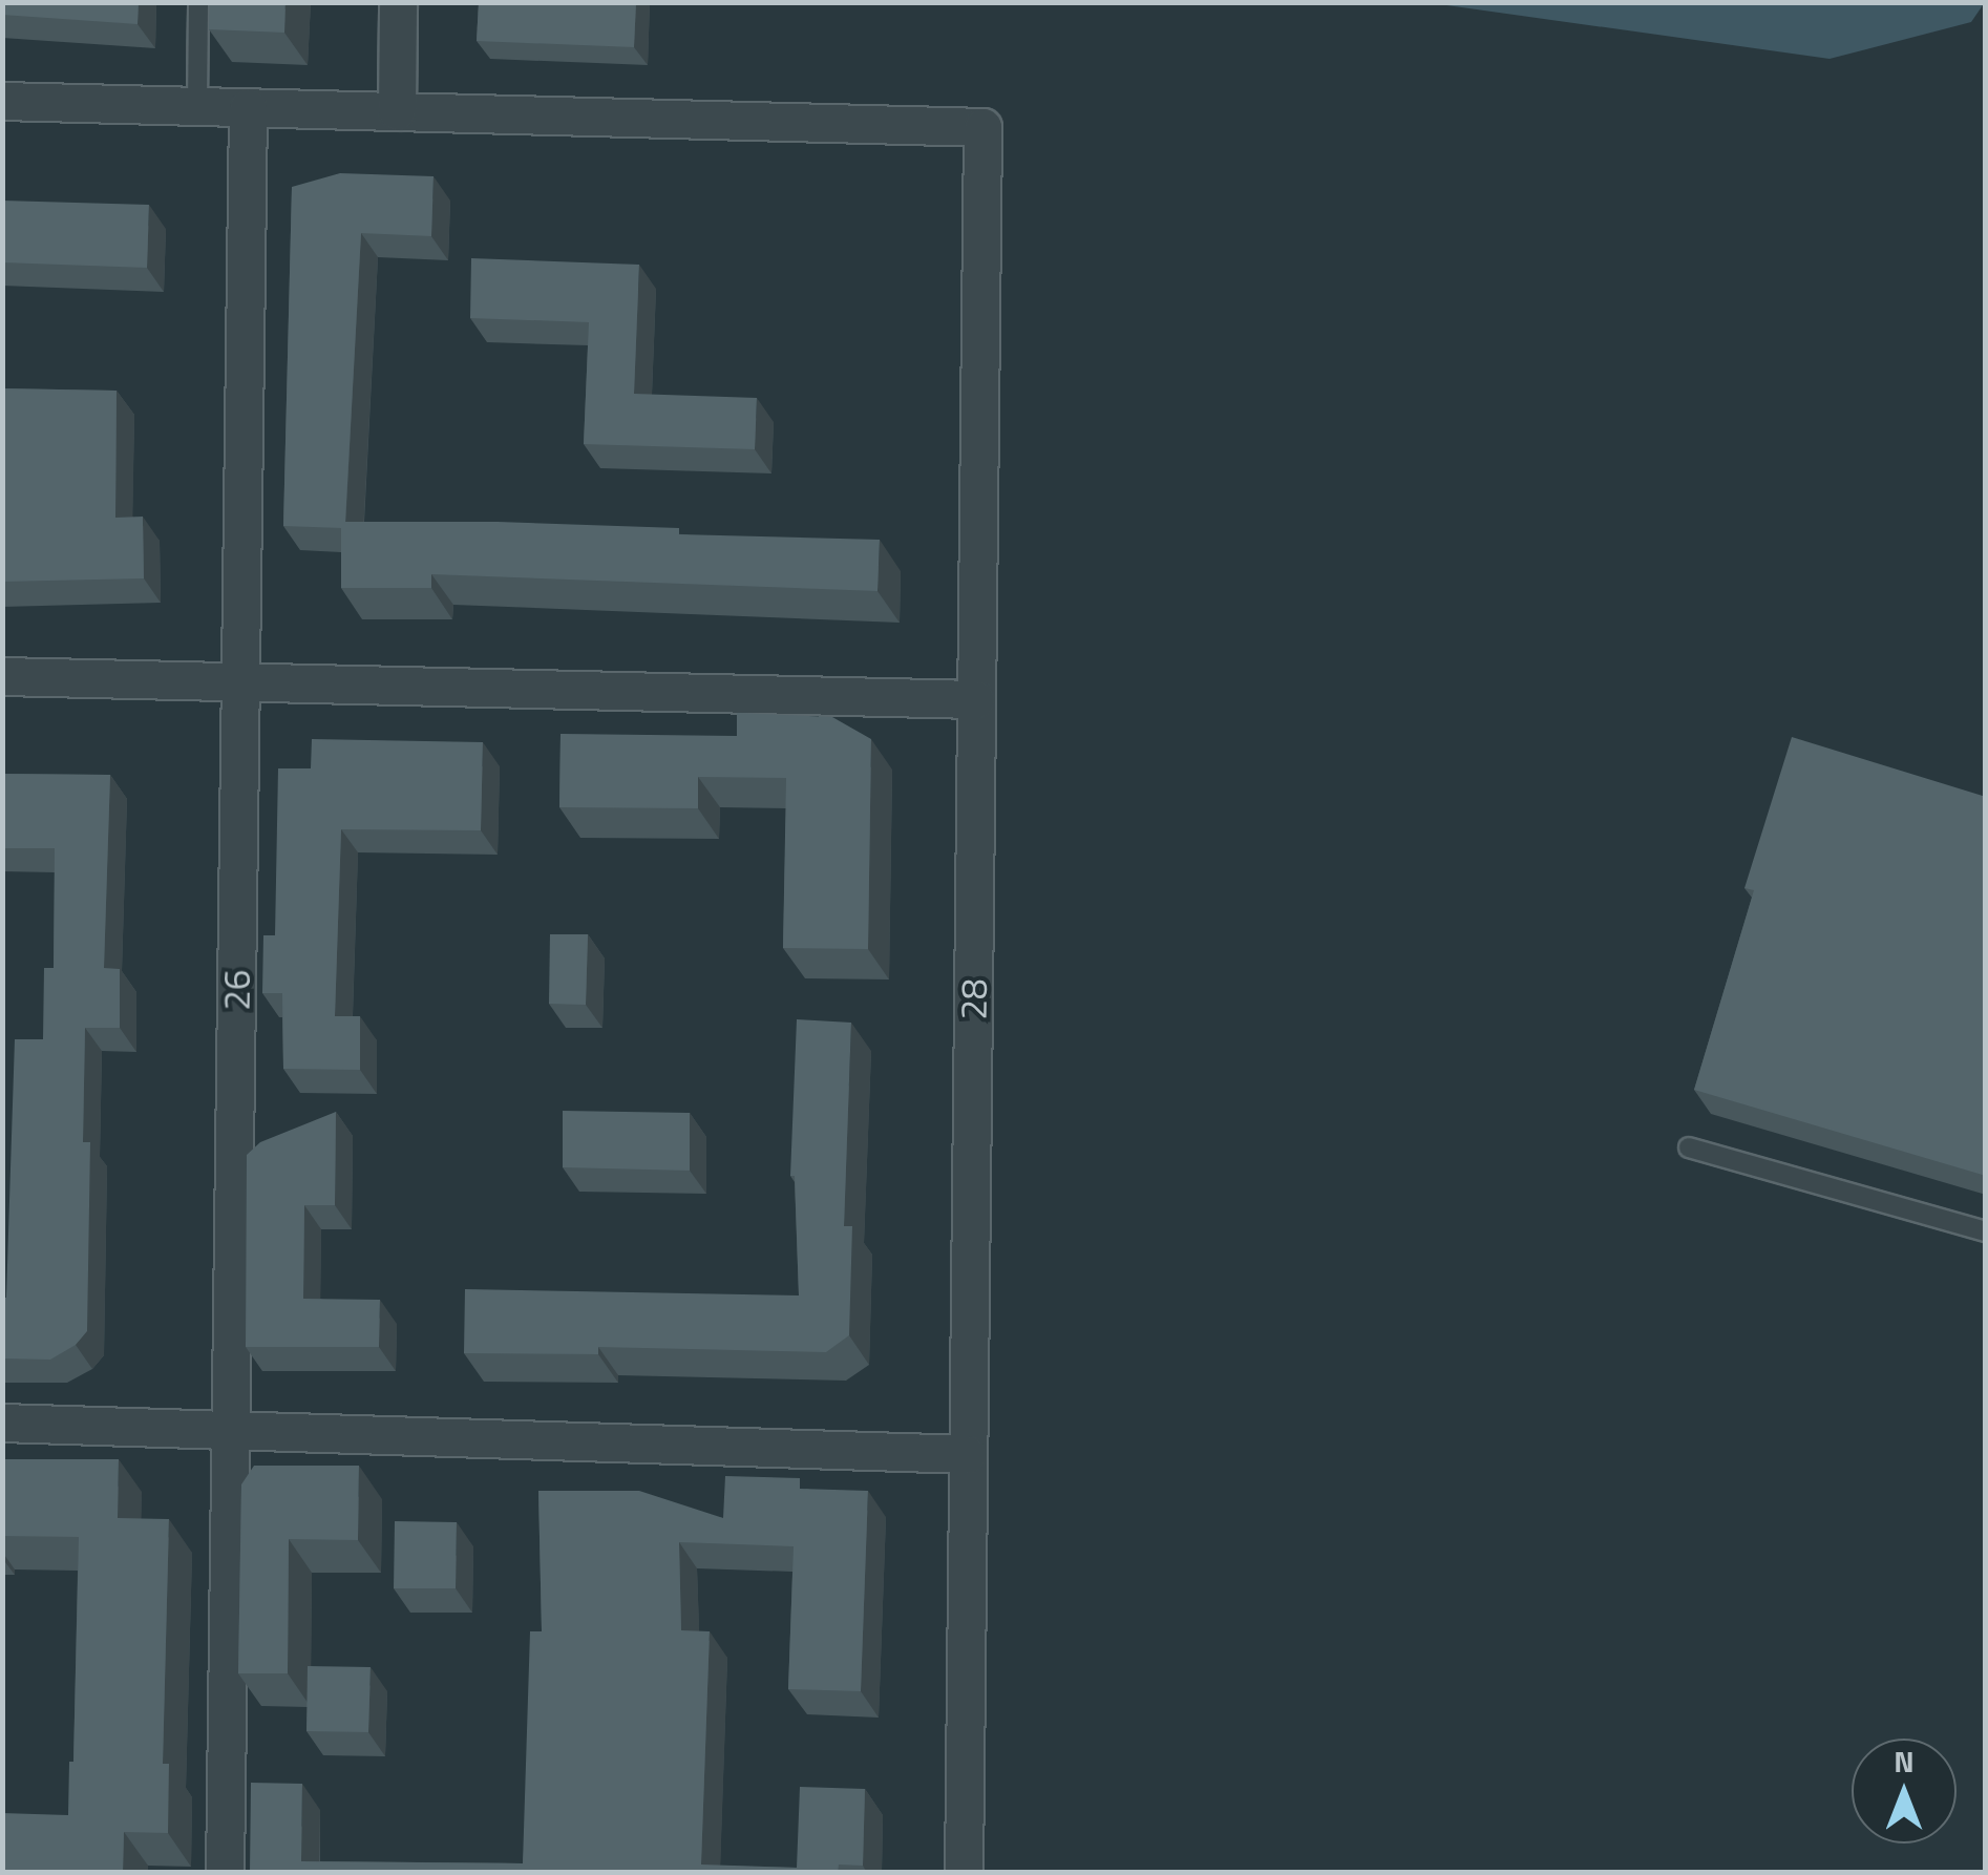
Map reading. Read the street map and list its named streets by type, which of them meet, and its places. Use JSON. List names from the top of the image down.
{
  "streets": {
    "street": ["26", "28"]
  },
  "north": "top"
}
